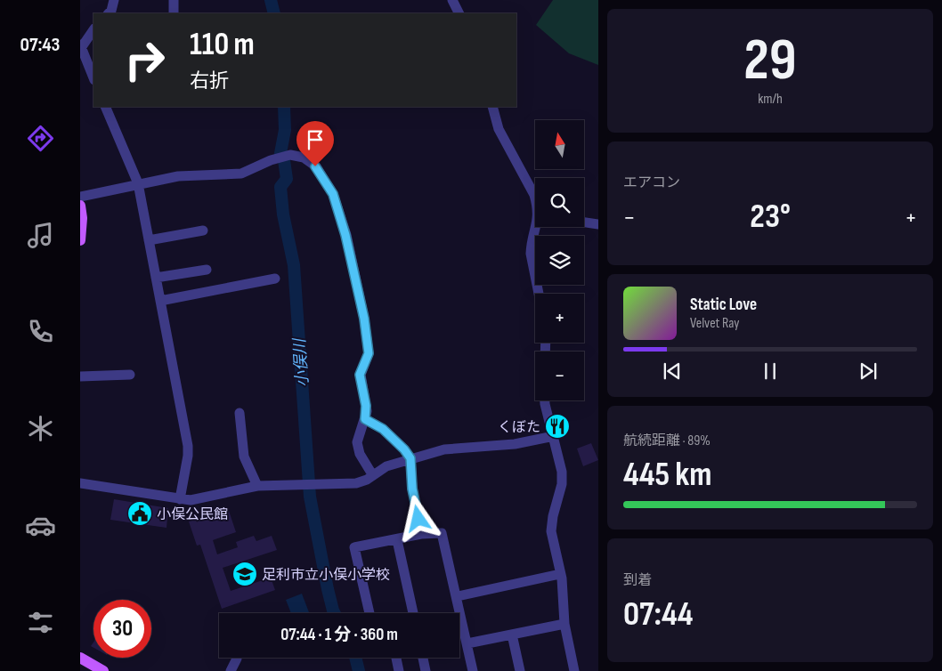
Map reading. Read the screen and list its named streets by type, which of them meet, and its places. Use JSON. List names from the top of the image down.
{
  "water": ["小俣川"],
  "places": {
    "restaurant": ["くぼた"],
    "public building": ["小俣公民館"],
    "school or university": ["足利市立小俣小学校"]
  },
  "north": "top",
  "page": {
    "tabs": "07:43",
    "tile": [
      ["29", "km/h"],
      "エアコン",
      ["航続距離 · 89%", "445 km"],
      ["到着", "07:44"]
    ],
    "turn": ["110 m", "右折"],
    "map_buttons": ["+", "−"],
    "heat": ["−", "23°", "+"],
    "song": ["Static Love", "Velvet Ray"],
    "limit": "30",
    "trip": "07:44 · 1 分 · 360 m"
  }
}
